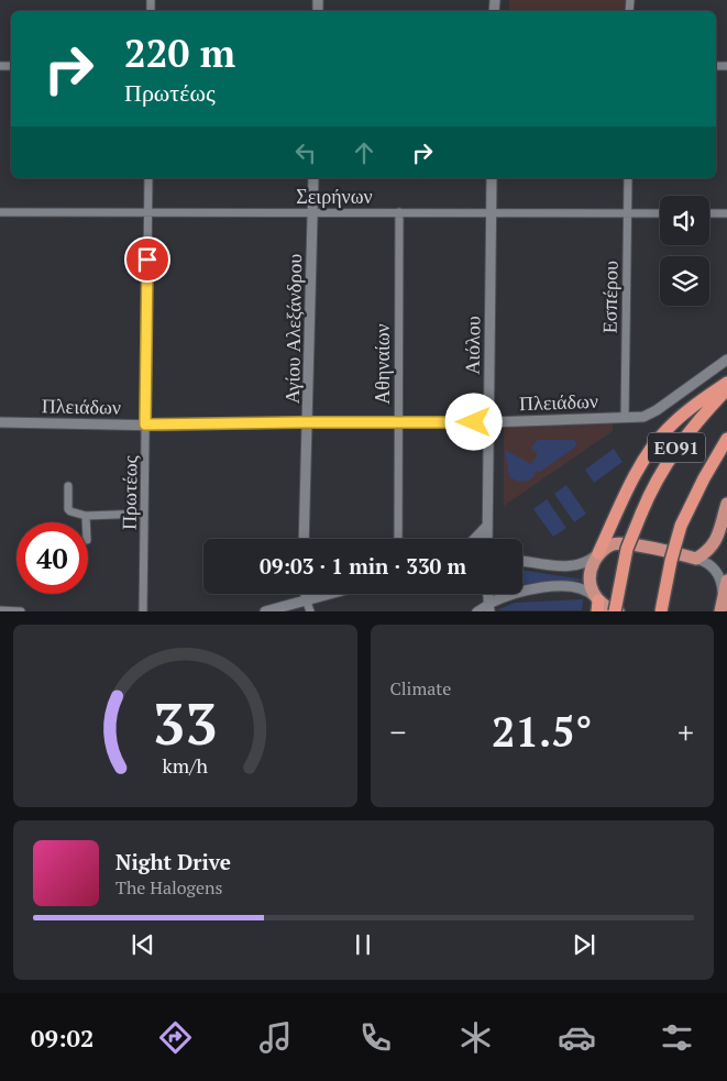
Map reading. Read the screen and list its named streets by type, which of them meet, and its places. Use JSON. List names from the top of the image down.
{
  "streets": {
    "highway": ["ΕΟ91"],
    "street": [
      "Σειρήνων",
      "Εσπέρου",
      "Αγίου Αλεξάνδρου",
      "Αιόλου",
      "Αθηναίων",
      "Πλειάδων",
      "Πρωτέως"
    ]
  },
  "crossings": [
    ["Σειρήνων", "Εσπέρου"],
    ["Σειρήνων", "Αγίου Αλεξάνδρου"],
    ["Σειρήνων", "Αιόλου"],
    ["Σειρήνων", "Αθηναίων"],
    ["Σειρήνων", "Πρωτέως"],
    ["Εσπέρου", "Πλειάδων"],
    ["Αγίου Αλεξάνδρου", "Πλειάδων"],
    ["Αιόλου", "Πλειάδων"],
    ["Αθηναίων", "Πλειάδων"],
    ["Πλειάδων", "Πρωτέως"]
  ],
  "page": {
    "turn": ["220 m", "Πρωτέως"],
    "limit": "40",
    "trip": "09:03 · 1 min · 330 m",
    "tile": "Climate",
    "heat": ["−", "21.5°", "+"],
    "song": ["Night Drive", "The Halogens"],
    "tabs": "09:02",
    "gauge": ["33", "km/h"]
  }
}
